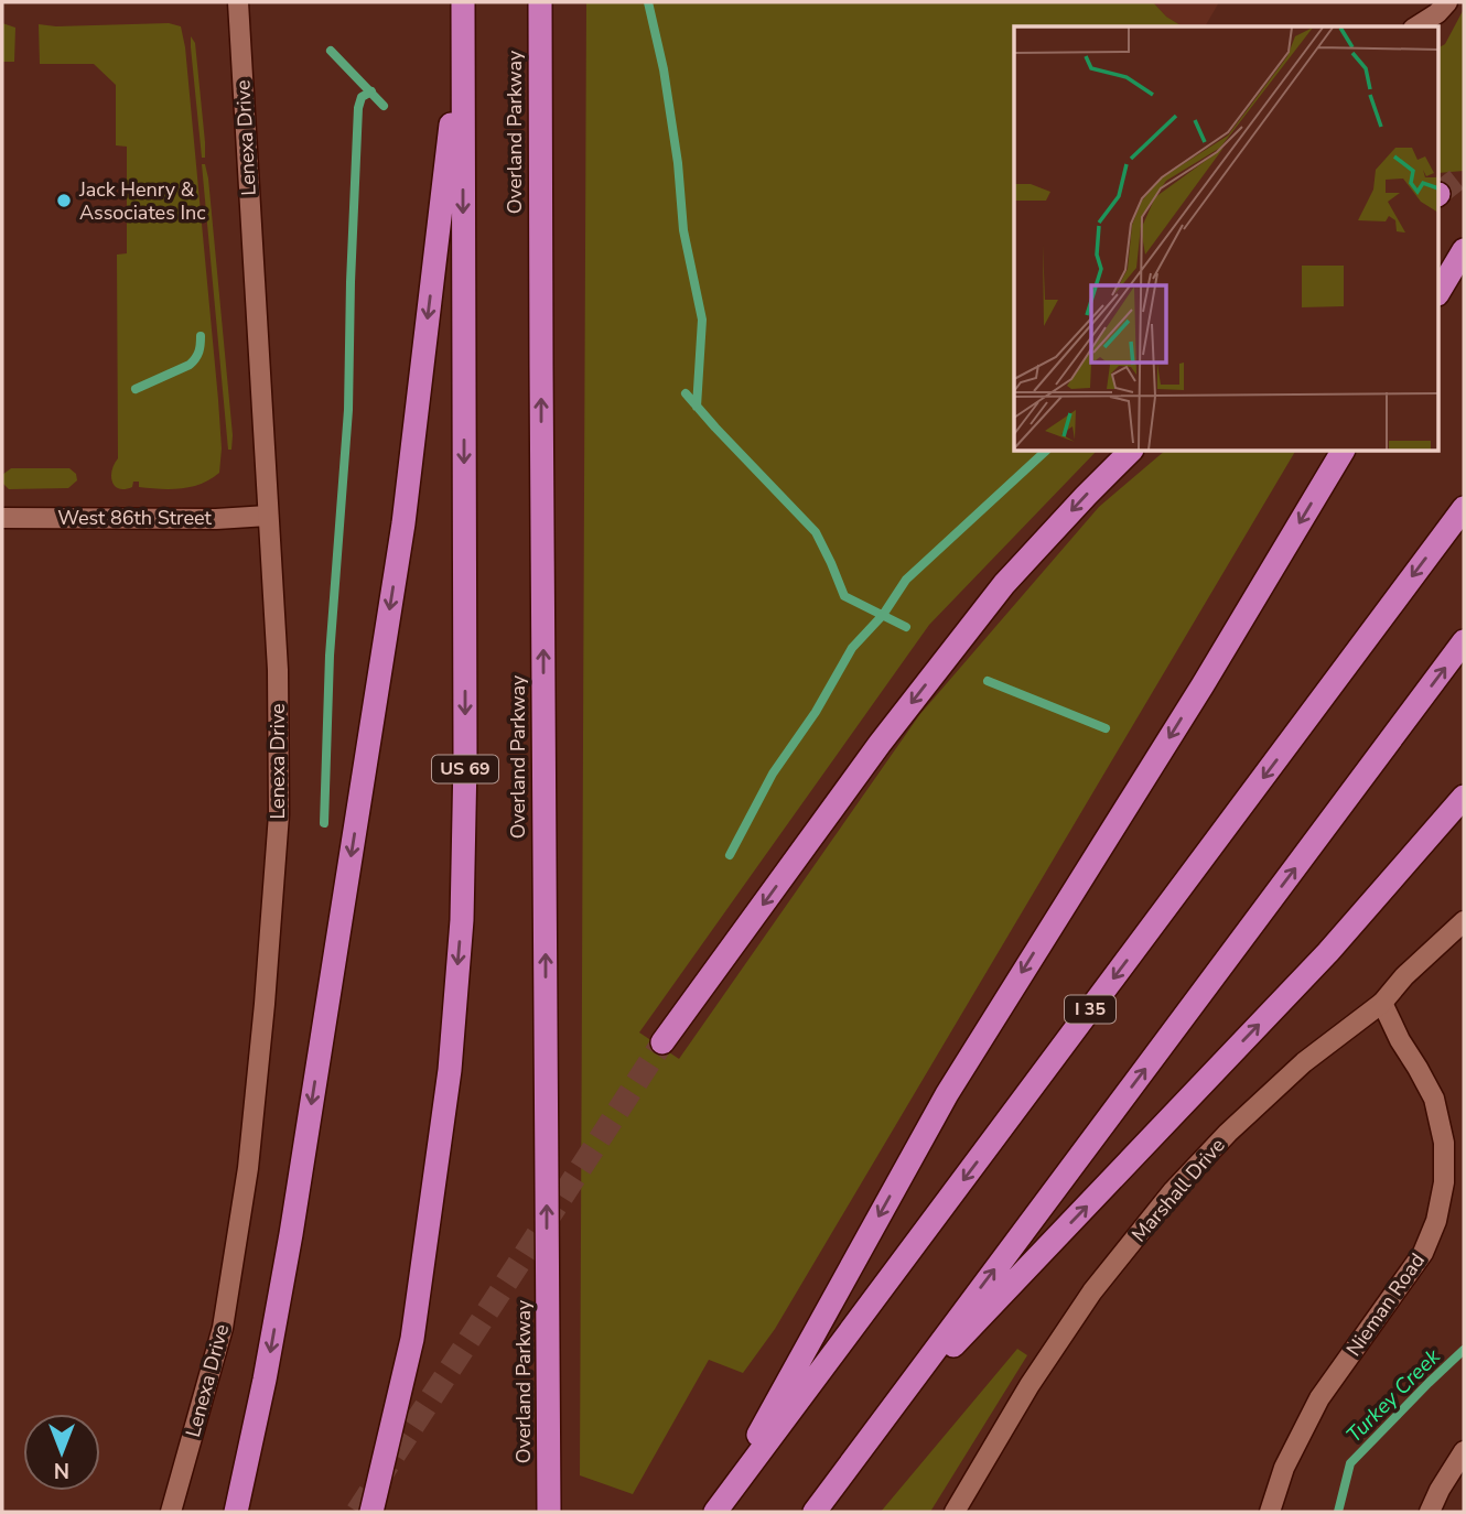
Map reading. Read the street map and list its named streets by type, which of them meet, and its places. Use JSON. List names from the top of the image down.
{
  "streets": {
    "highway": ["Overland Parkway", "US 69", "I 35"],
    "street": [
      "Lenexa Drive",
      "West 86th Street",
      "Marshall Drive",
      "Nieman Road"
    ]
  },
  "crossings": [
    ["Lenexa Drive", "West 86th Street"],
    ["Marshall Drive", "Nieman Road"]
  ],
  "water": ["Turkey Creek"],
  "places": ["Jack Henry & Associates Inc"],
  "north": "bottom"
}
